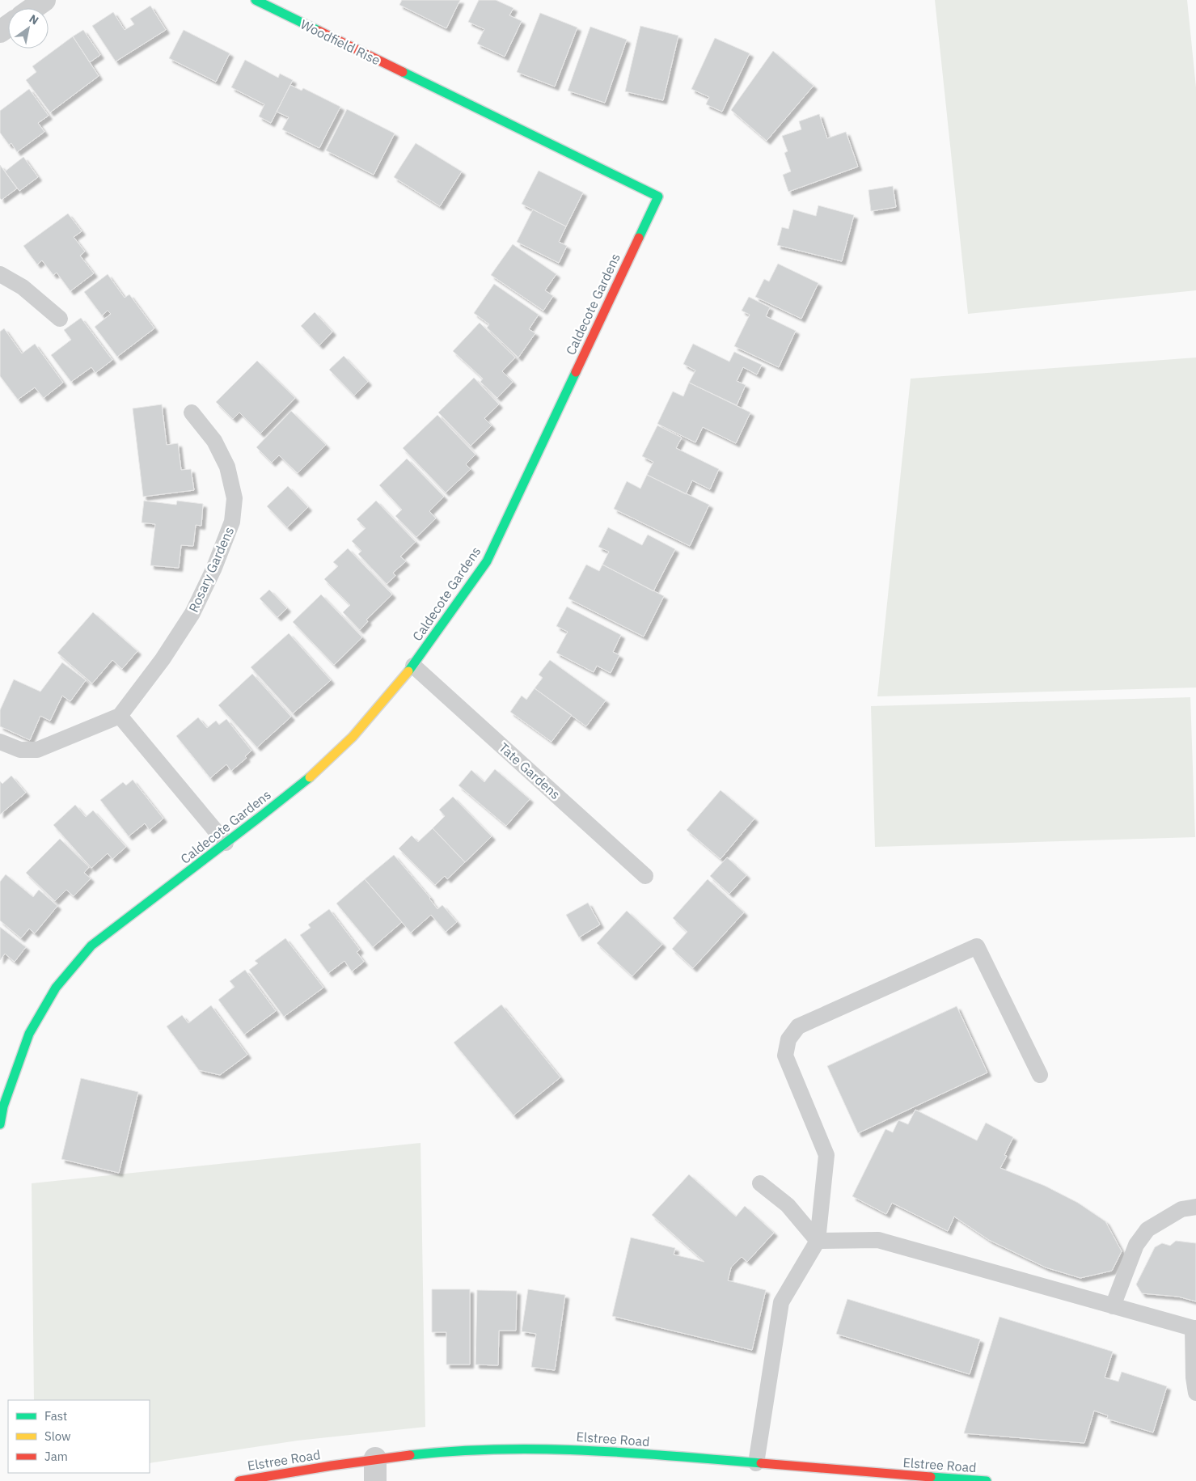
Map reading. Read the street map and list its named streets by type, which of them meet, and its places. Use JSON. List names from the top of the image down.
{
  "streets": {
    "street": ["Woodfield Rise", "Caldecote Gardens", "Elstree Road"],
    "lane": ["Rosary Gardens", "Tate Gardens"]
  },
  "crossings": [
    ["Woodfield Rise", "Caldecote Gardens"],
    ["Caldecote Gardens", "Tate Gardens"]
  ],
  "legend": ["Fast", "Slow", "Jam"],
  "north": "top right"
}
